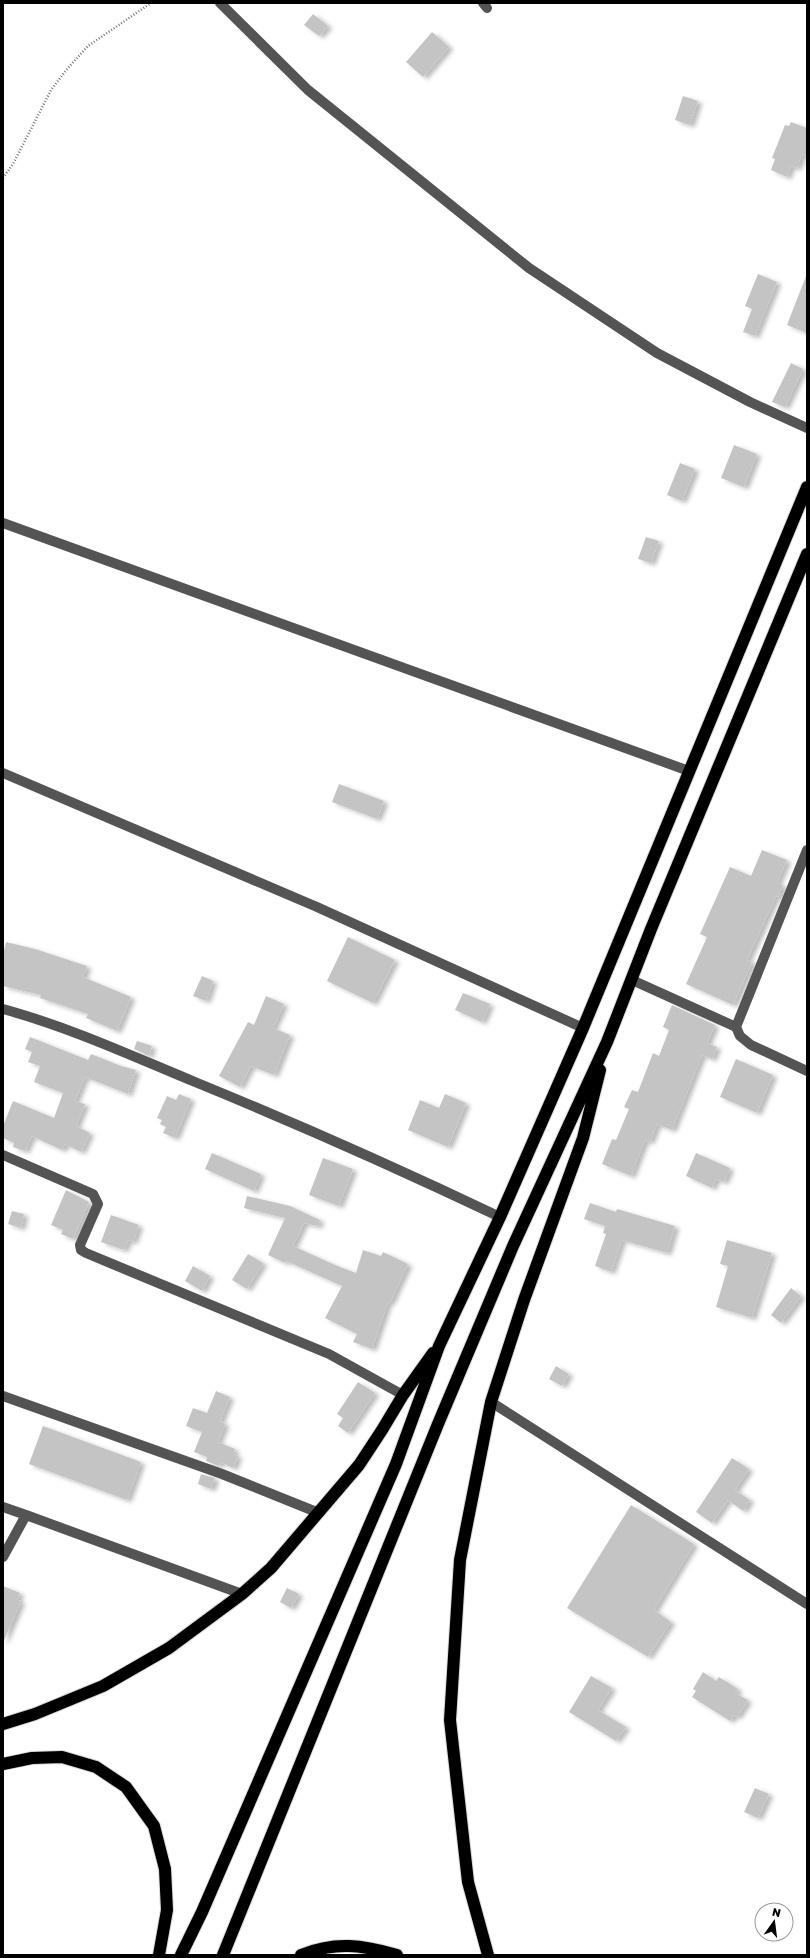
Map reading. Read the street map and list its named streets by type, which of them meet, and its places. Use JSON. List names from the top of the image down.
{
  "north": "top"
}
